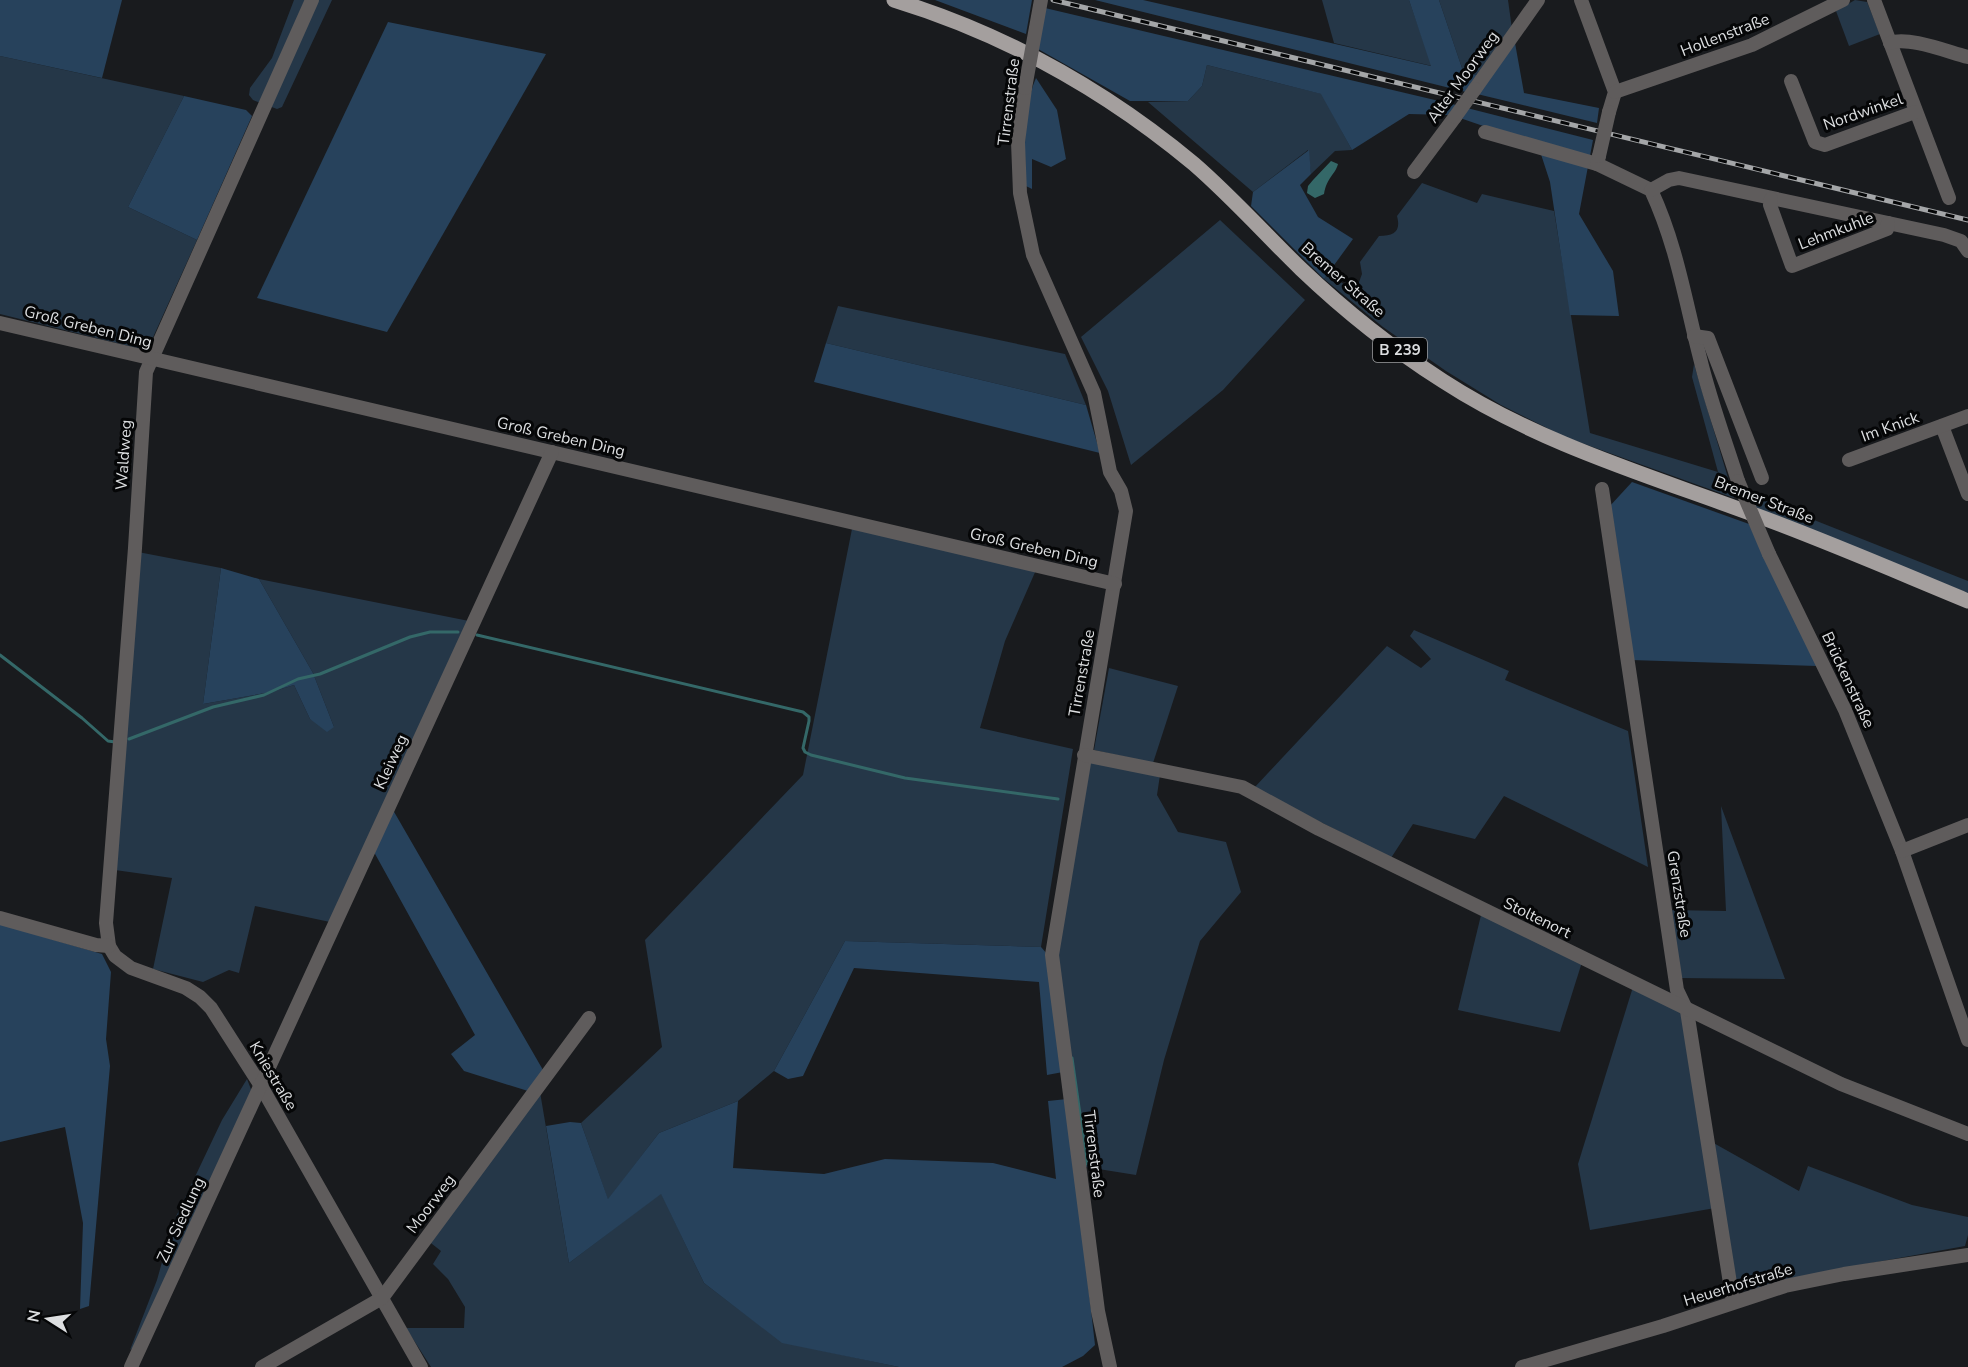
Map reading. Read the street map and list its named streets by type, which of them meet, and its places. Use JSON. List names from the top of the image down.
{
  "streets": {
    "main road": ["Bremer Straße", "B 239"],
    "street": [
      "Hollenstraße",
      "Alter Moorweg",
      "Tirrenstraße",
      "Nordwinkel",
      "Lehmkuhle",
      "Groß Greben Ding",
      "Im Knick",
      "Waldweg",
      "Brückenstraße",
      "Kleiweg",
      "Grenzstraße",
      "Stoltenort",
      "Kniestraße",
      "Moorweg",
      "Zur Siedlung",
      "Heuerhofstraße"
    ]
  },
  "crossings": [
    ["Tirrenstraße", "Groß Greben Ding"],
    ["Tirrenstraße", "Stoltenort"],
    ["Lehmkuhle", "Brückenstraße"],
    ["Groß Greben Ding", "Waldweg"],
    ["Groß Greben Ding", "Kleiweg"],
    ["Waldweg", "Kniestraße"],
    ["Kleiweg", "Kniestraße"],
    ["Kleiweg", "Zur Siedlung"],
    ["Grenzstraße", "Stoltenort"],
    ["Grenzstraße", "Heuerhofstraße"],
    ["Kniestraße", "Moorweg"],
    ["Kniestraße", "Zur Siedlung"]
  ],
  "north": "left"
}
